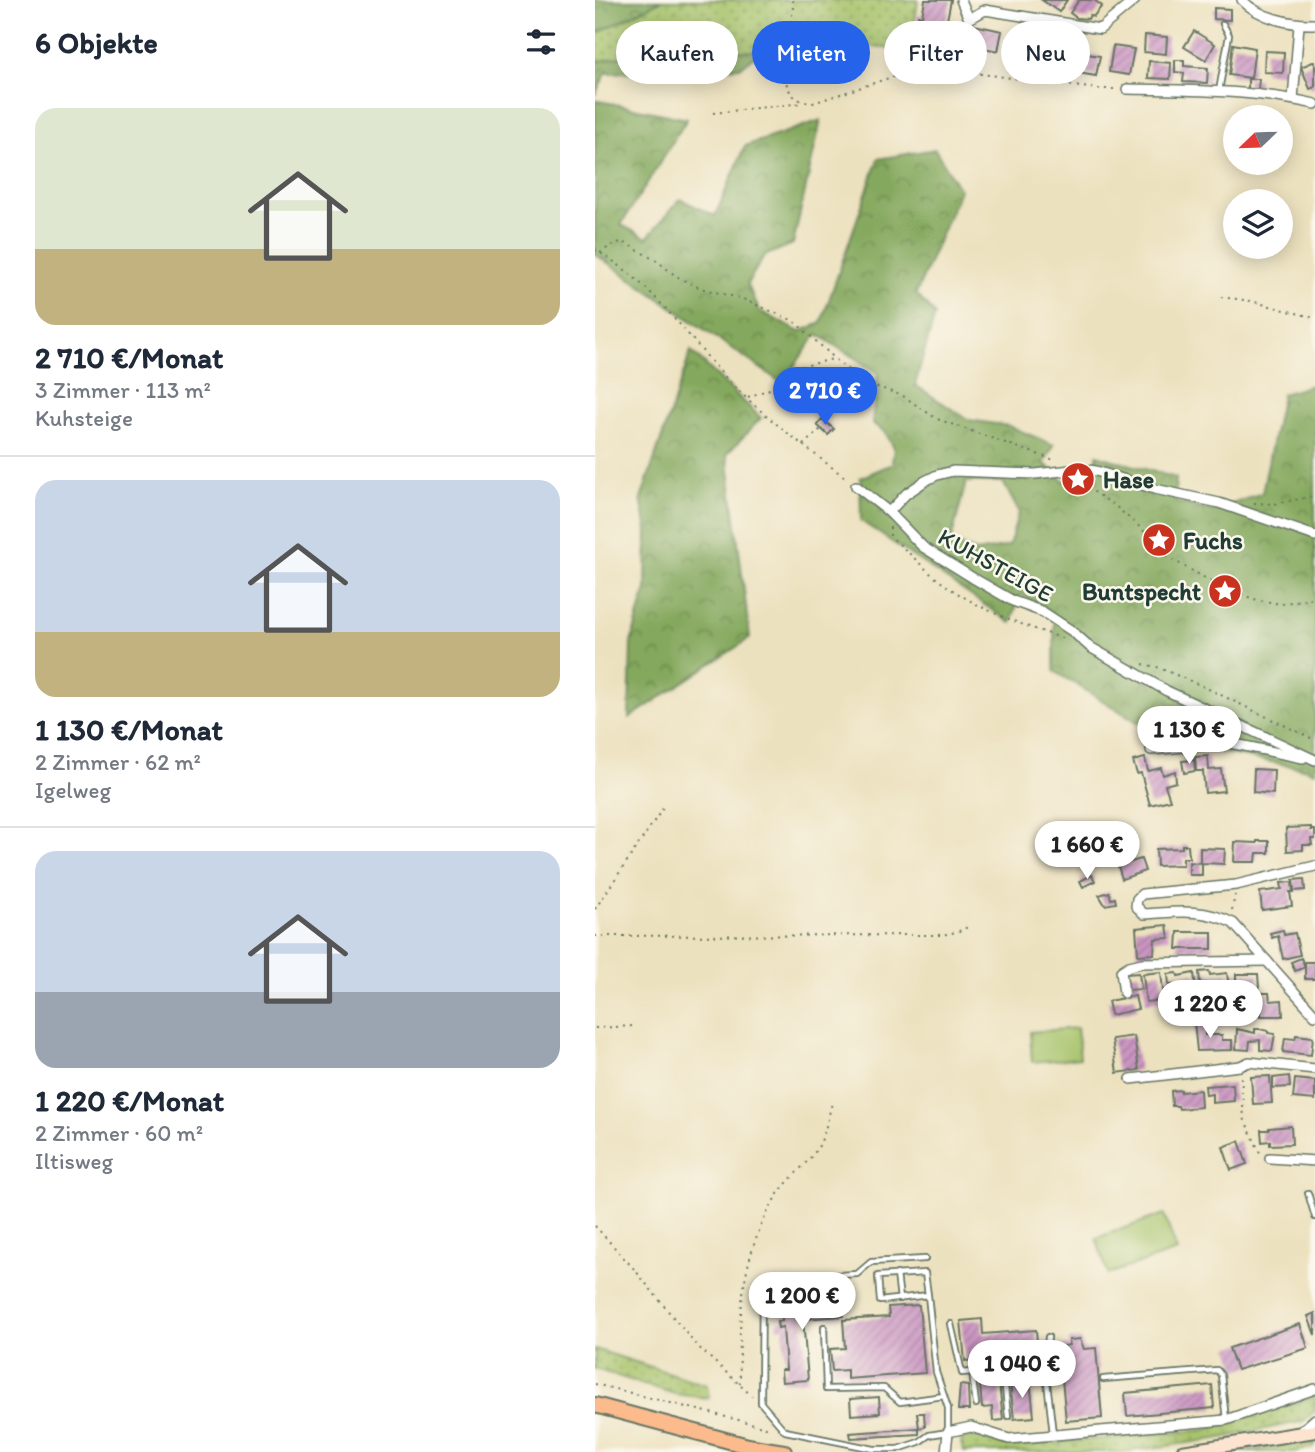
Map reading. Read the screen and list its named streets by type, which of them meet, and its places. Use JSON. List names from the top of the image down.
{
  "streets": {
    "street": ["KUHSTEIGE"]
  },
  "places": {
    "place": ["Hase", "Fuchs", "Buntspecht"]
  },
  "north": "bottom left",
  "page": {
    "heading": "6 Objekte",
    "chip": [
      "Kaufen",
      "Mieten",
      "Filter",
      "Neu"
    ],
    "list": [
      {
        "name": "2 710 €/Monat",
        "note": "3 Zimmer · 113 m² · Kuhsteige"
      },
      {
        "name": "1 130 €/Monat",
        "note": "2 Zimmer · 62 m² · Igelweg"
      },
      {
        "name": "1 220 €/Monat",
        "note": "2 Zimmer · 60 m² · Iltisweg"
      }
    ],
    "price": [
      "2 710 €",
      "1 130 €",
      "1 660 €",
      "1 220 €",
      "1 200 €",
      "1 040 €"
    ]
  }
}
